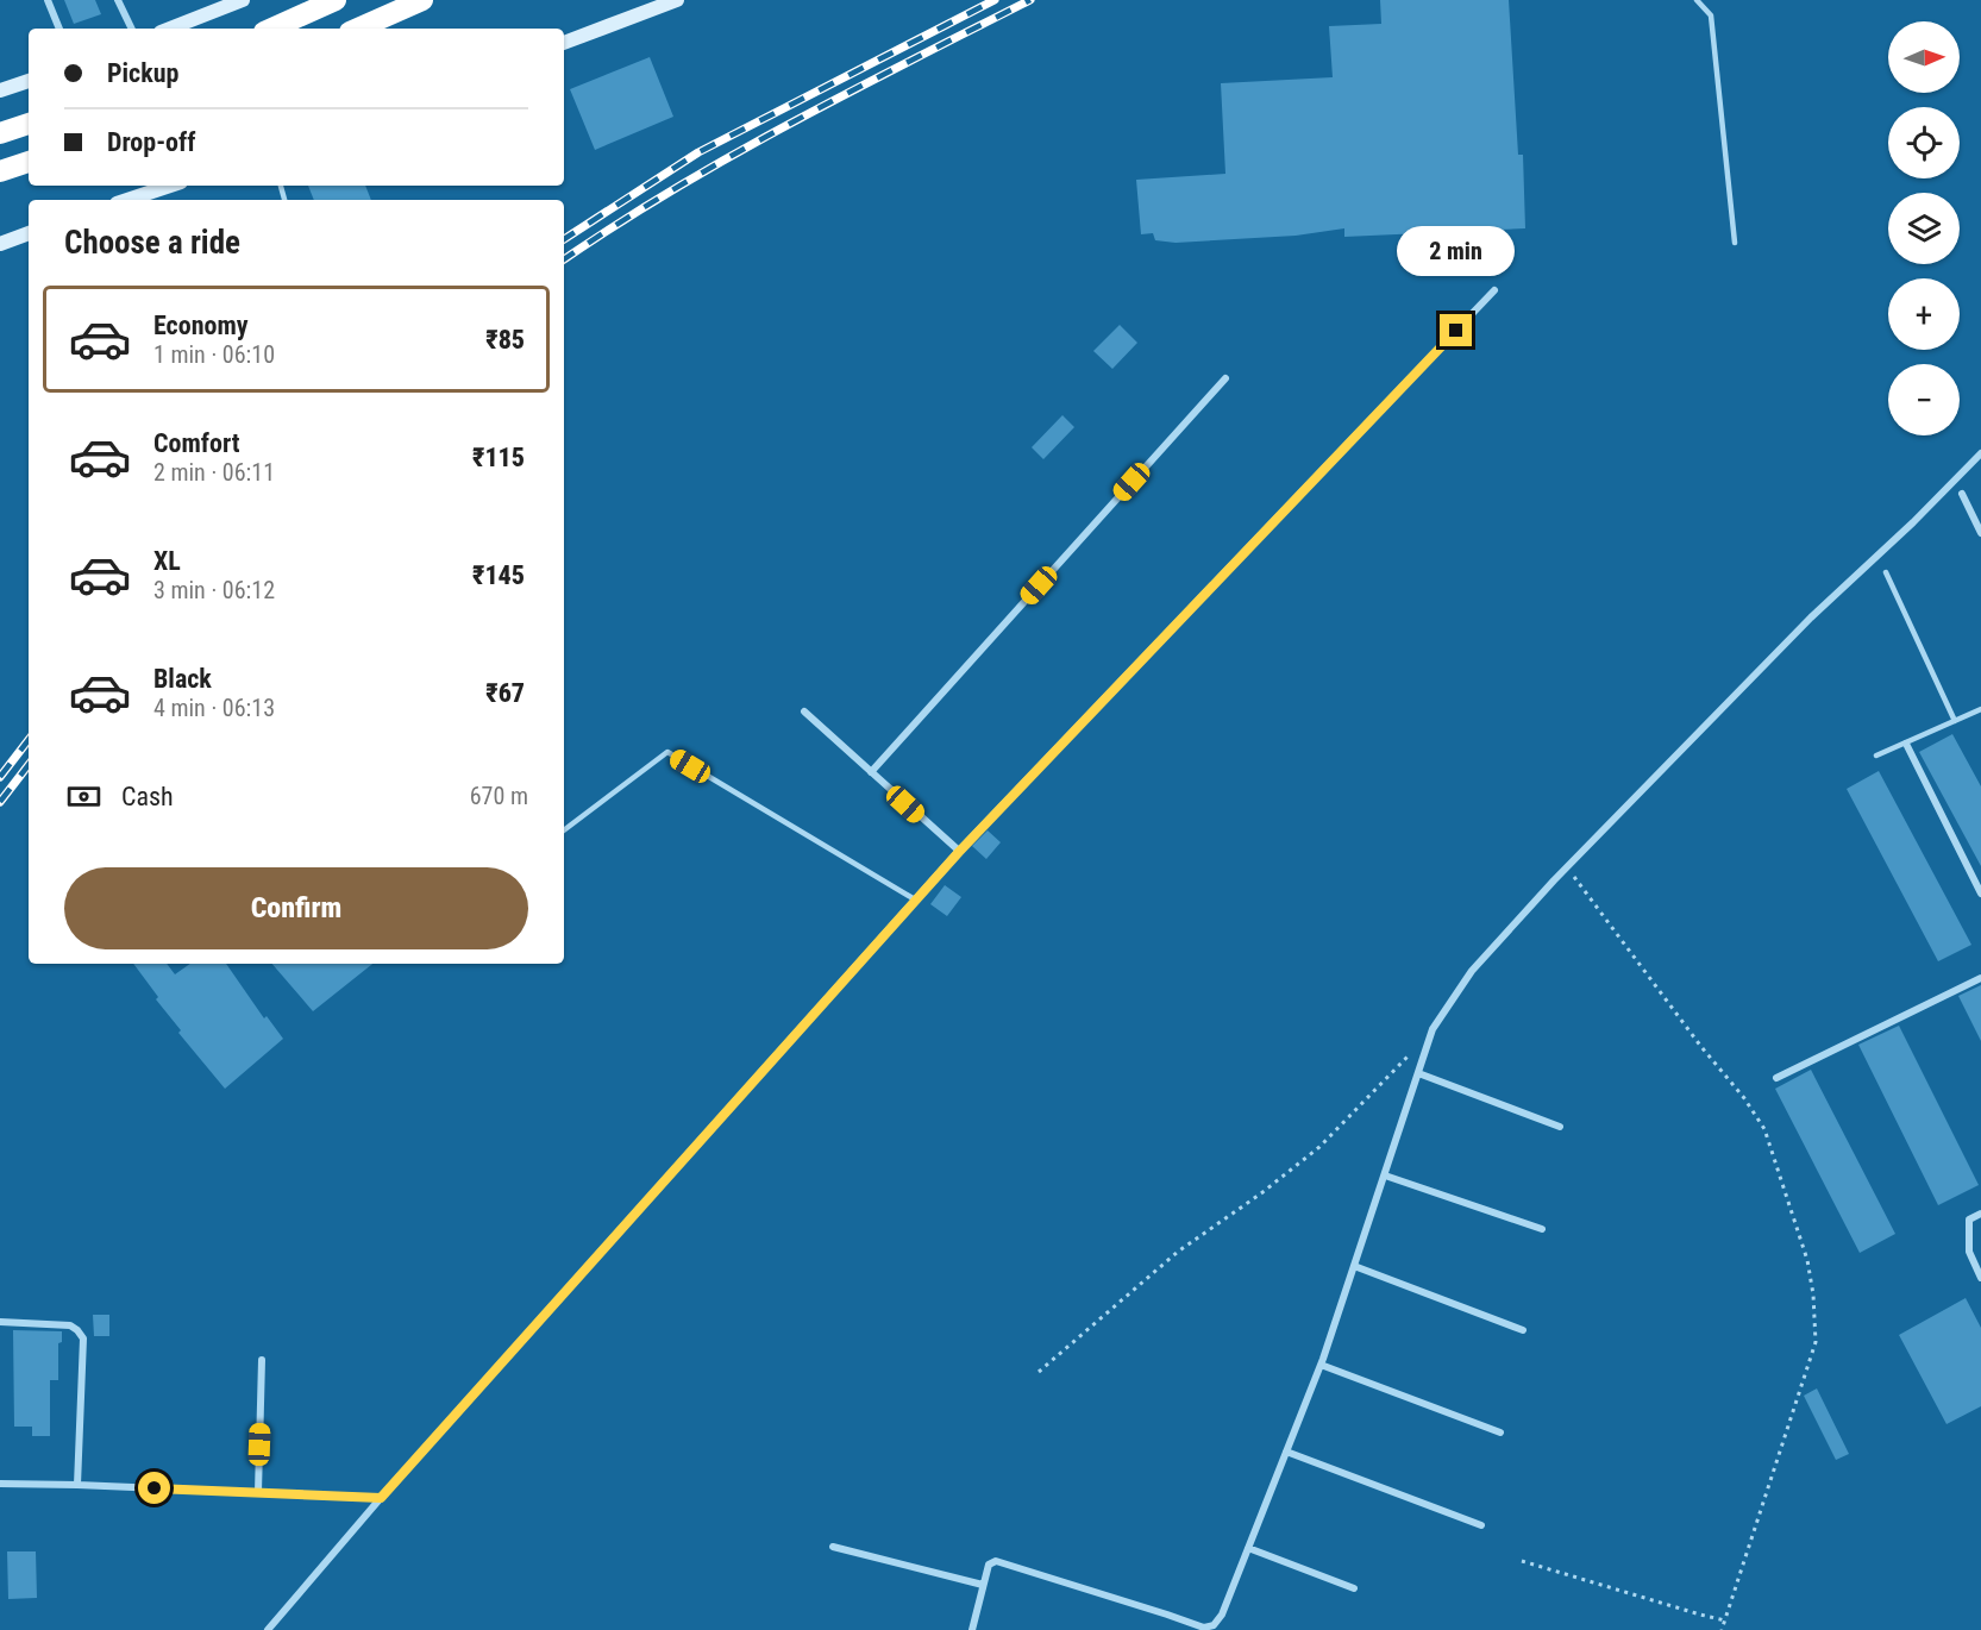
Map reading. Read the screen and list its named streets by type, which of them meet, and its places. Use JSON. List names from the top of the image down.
{
  "north": "right",
  "page": {
    "map_buttons": ["+", "−"],
    "banner": ["Pickup", "Drop-off"],
    "heading": "Choose a ride",
    "bubble": "2 min",
    "list": [
      {
        "name": "Economy",
        "note": "1 min · 06:10",
        "value": "₹85"
      },
      {
        "name": "Comfort",
        "note": "2 min · 06:11",
        "value": "₹115"
      },
      {
        "name": "XL",
        "note": "3 min · 06:12",
        "value": "₹145"
      },
      {
        "name": "Black",
        "note": "4 min · 06:13",
        "value": "₹67"
      }
    ],
    "pay": ["Cash", "670 m"],
    "buttons": "Confirm"
  }
}
